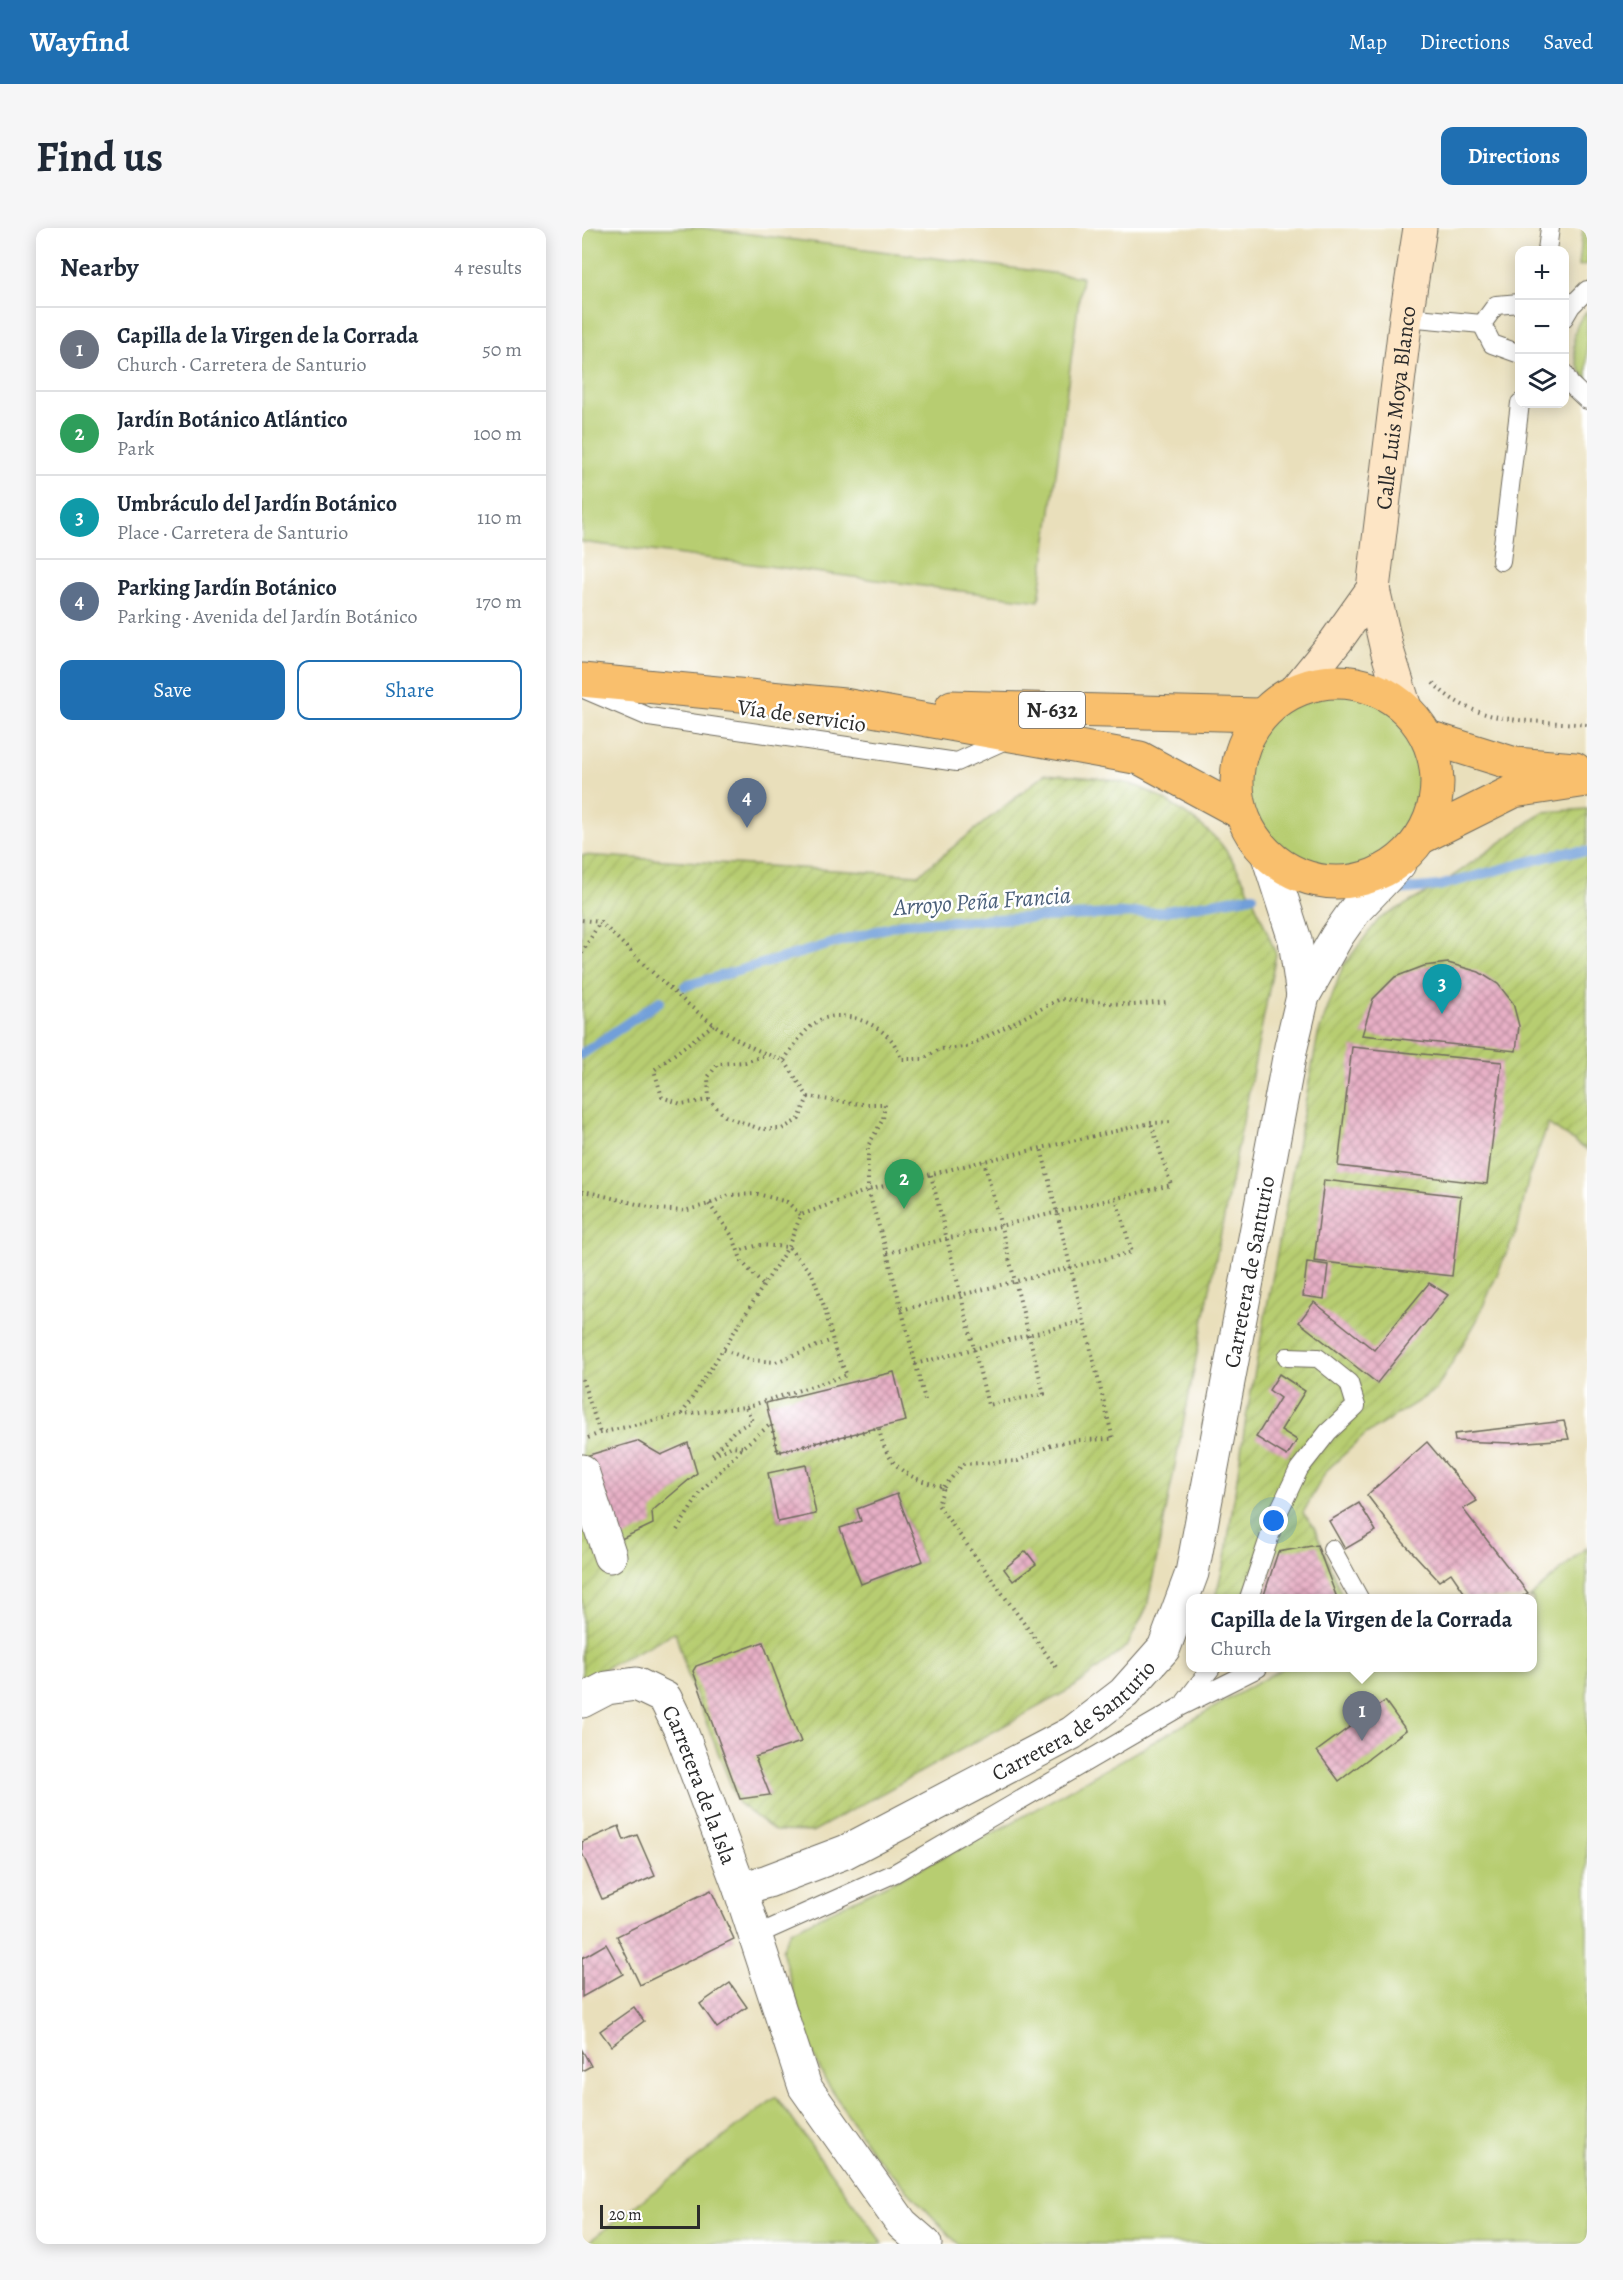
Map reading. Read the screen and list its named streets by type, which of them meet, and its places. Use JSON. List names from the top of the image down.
{
  "streets": {
    "highway": ["N-632"],
    "street": ["Calle Luis Moya Blanco", "Carretera de Santurio", "Carretera de la Isla"],
    "lane": ["Vía de servicio"]
  },
  "crossings": [
    ["Calle Luis Moya Blanco", "N-632"],
    ["Calle Luis Moya Blanco", "Carretera de Santurio"],
    ["N-632", "Vía de servicio"],
    ["N-632", "Carretera de Santurio"],
    ["Carretera de Santurio", "Carretera de la Isla"]
  ],
  "water": ["Arroyo Peña Francia"],
  "scale_bar": "20 m",
  "page": {
    "header": "Wayfind",
    "nav": ["Map", "Directions", "Saved"],
    "buttons": [
      "Directions",
      ["Save", "Share"]
    ],
    "title": "Find us",
    "heading": ["Nearby", "4 results"],
    "map_buttons": ["+", "−"],
    "list": [
      {
        "mark": "1",
        "name": "Capilla de la Virgen de la Corrada",
        "note": "Church · Carretera de Santurio",
        "value": "50 m"
      },
      {
        "mark": "2",
        "name": "Jardín Botánico Atlántico",
        "note": "Park",
        "value": "100 m"
      },
      {
        "mark": "3",
        "name": "Umbráculo del Jardín Botánico",
        "note": "Place · Carretera de Santurio",
        "value": "110 m"
      },
      {
        "mark": "4",
        "name": "Parking Jardín Botánico",
        "note": "Parking · Avenida del Jardín Botánico",
        "value": "170 m"
      }
    ],
    "pins": [
      "4",
      "3",
      "2",
      "1"
    ],
    "popup": ["Capilla de la Virgen de la Corrada", "Church"],
    "scale": "20 m"
  }
}
